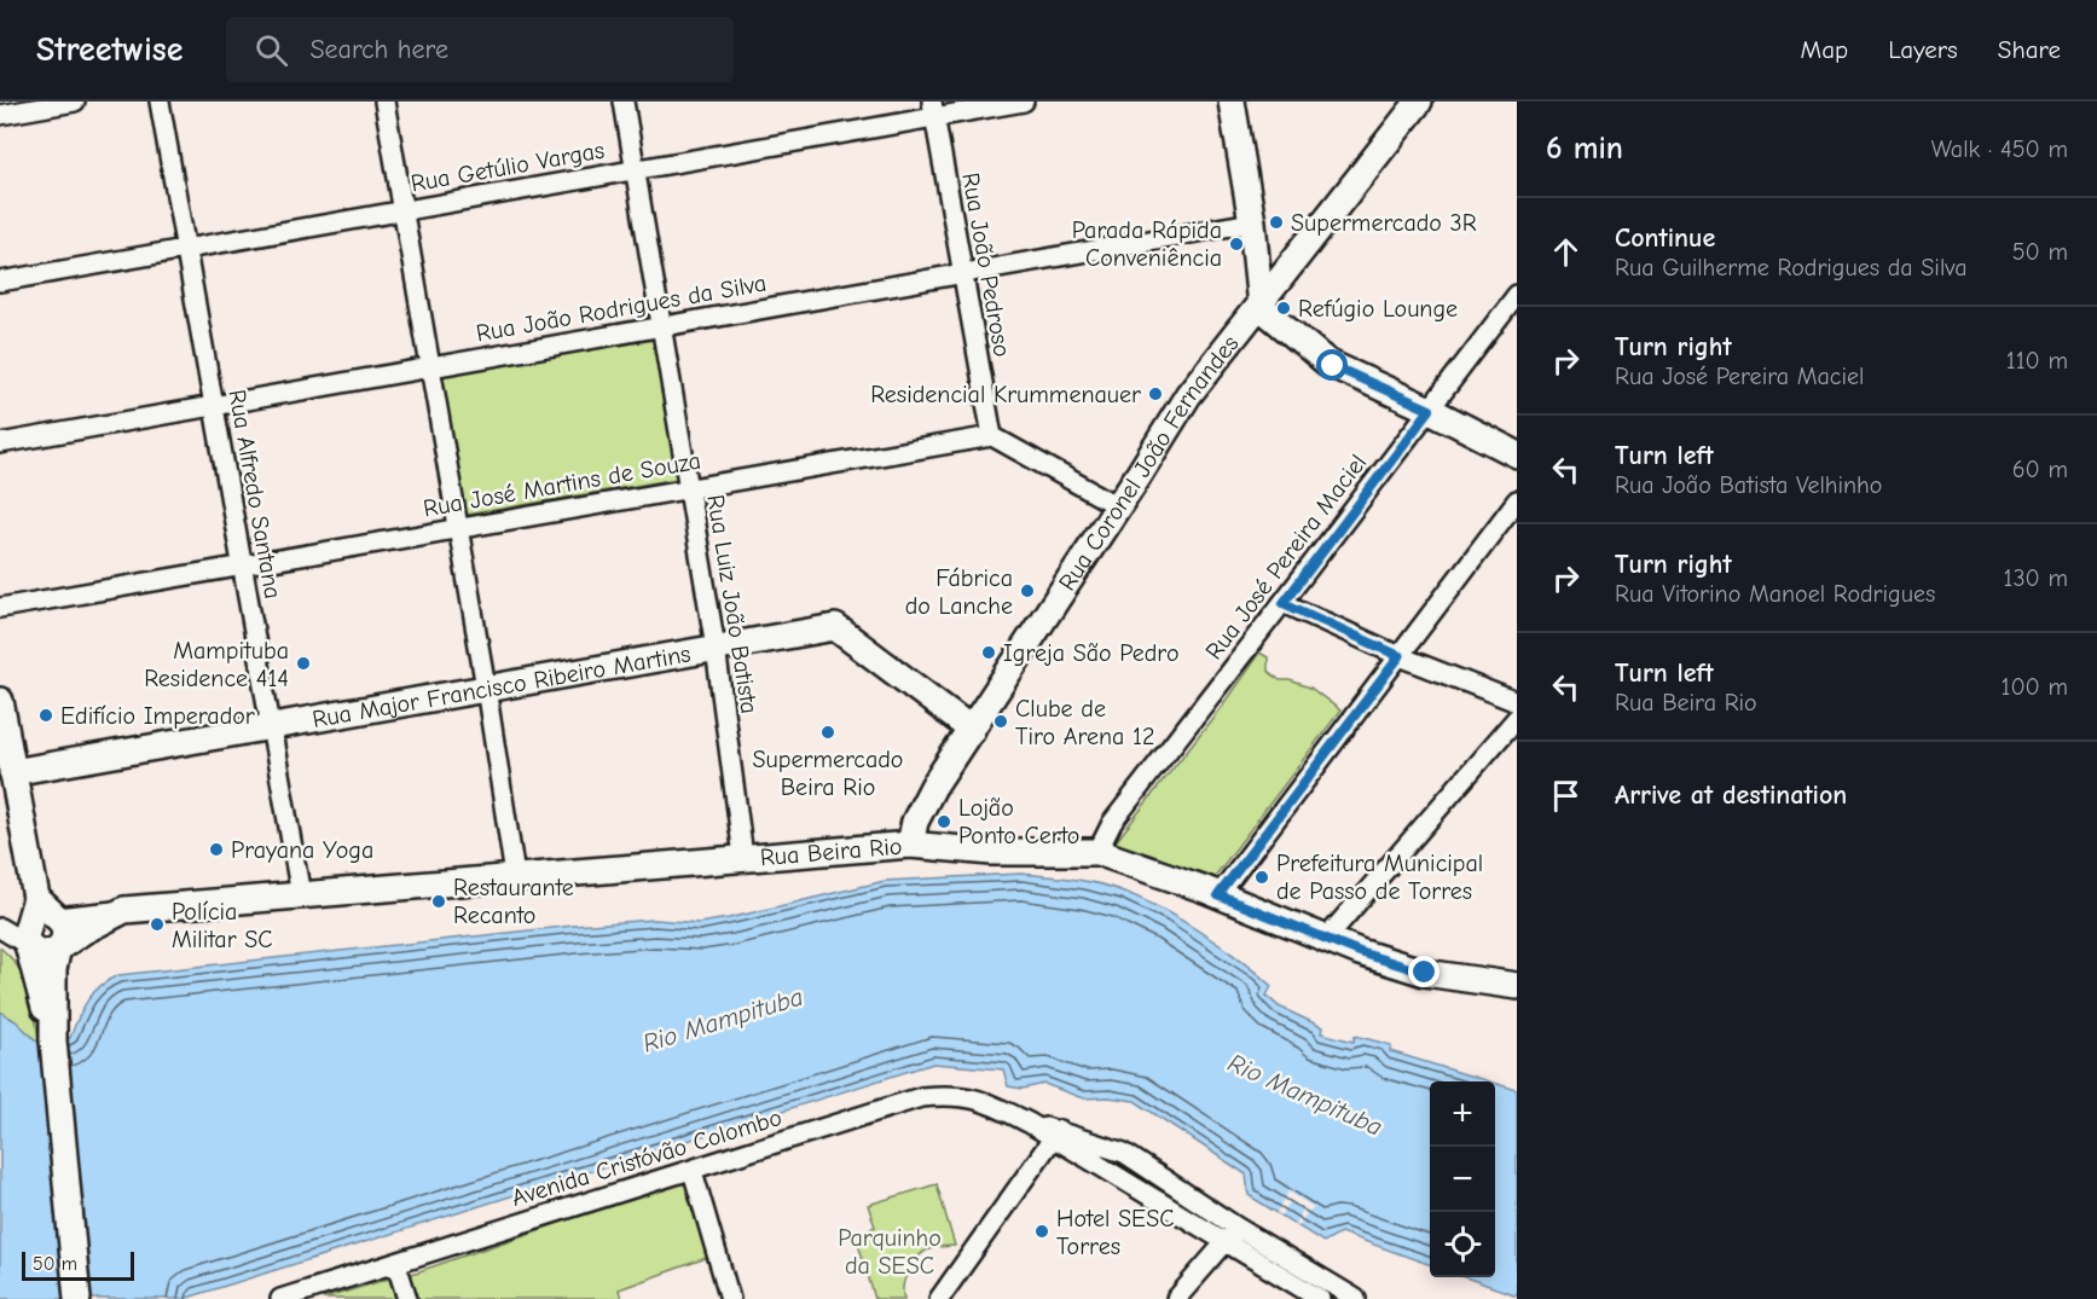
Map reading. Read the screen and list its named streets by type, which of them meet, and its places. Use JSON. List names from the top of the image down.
{
  "streets": {
    "main road": ["Rua Coronel João Fernandes", "Rua Major Francisco Ribeiro Martins", "Rua Beira Rio"],
    "street": [
      "Rua Getúlio Vargas",
      "Rua João Pedroso",
      "Rua João Rodrigues da Silva",
      "Rua José Martins de Souza",
      "Rua Alfredo Santana",
      "Rua José Pereira Maciel",
      "Rua Luiz João Batista",
      "Avenida Cristóvão Colombo"
    ]
  },
  "crossings": [
    ["Rua Getúlio Vargas", "Rua João Pedroso"],
    ["Rua Getúlio Vargas", "Rua Alfredo Santana"],
    ["Rua Getúlio Vargas", "Rua Luiz João Batista"],
    ["Rua João Pedroso", "Rua João Rodrigues da Silva"],
    ["Rua João Pedroso", "Rua José Martins de Souza"],
    ["Rua João Rodrigues da Silva", "Rua Alfredo Santana"],
    ["Rua João Rodrigues da Silva", "Rua Luiz João Batista"],
    ["Rua Coronel João Fernandes", "Rua Major Francisco Ribeiro Martins"],
    ["Rua Coronel João Fernandes", "Rua Beira Rio"],
    ["Rua José Martins de Souza", "Rua Alfredo Santana"],
    ["Rua José Martins de Souza", "Rua Luiz João Batista"],
    ["Rua Alfredo Santana", "Rua Major Francisco Ribeiro Martins"],
    ["Rua Alfredo Santana", "Rua Beira Rio"],
    ["Rua José Pereira Maciel", "Rua Beira Rio"],
    ["Rua Luiz João Batista", "Rua Major Francisco Ribeiro Martins"],
    ["Rua Luiz João Batista", "Rua Beira Rio"]
  ],
  "water": ["Rio Mampituba"],
  "parks": ["Parquinho da SESC"],
  "places": [
    "Supermercado 3R",
    "Parada Rápida Conveniência",
    "Refúgio Lounge",
    "Residencial Krummenauer",
    "Fábrica do Lanche",
    "Igreja São Pedro",
    "Mampituba Residence 414",
    "Edifício Imperador",
    "Clube de Tiro Arena 12",
    "Supermercado Beira Rio",
    "Lojão Ponto Certo",
    "Prayana Yoga",
    "Prefeitura Municipal de Passo de Torres",
    "Restaurante Recanto",
    "Polícia Militar SC",
    "Hotel SESC Torres"
  ],
  "scale_bar": "50 m",
  "page": {
    "header": "Streetwise",
    "search": "Search here",
    "nav": ["Map", "Layers", "Share"],
    "heading": ["6 min", "Walk · 450 m"],
    "list": [
      ["Continue", "Rua Guilherme Rodrigues da Silva", "50 m"],
      ["Turn right", "Rua José Pereira Maciel", "110 m"],
      ["Turn left", "Rua João Batista Velhinho", "60 m"],
      ["Turn right", "Rua Vitorino Manoel Rodrigues", "130 m"],
      ["Turn left", "Rua Beira Rio", "100 m"],
      "Arrive at destination"
    ],
    "map_buttons": ["+", "−"],
    "scale": "50 m"
  }
}
